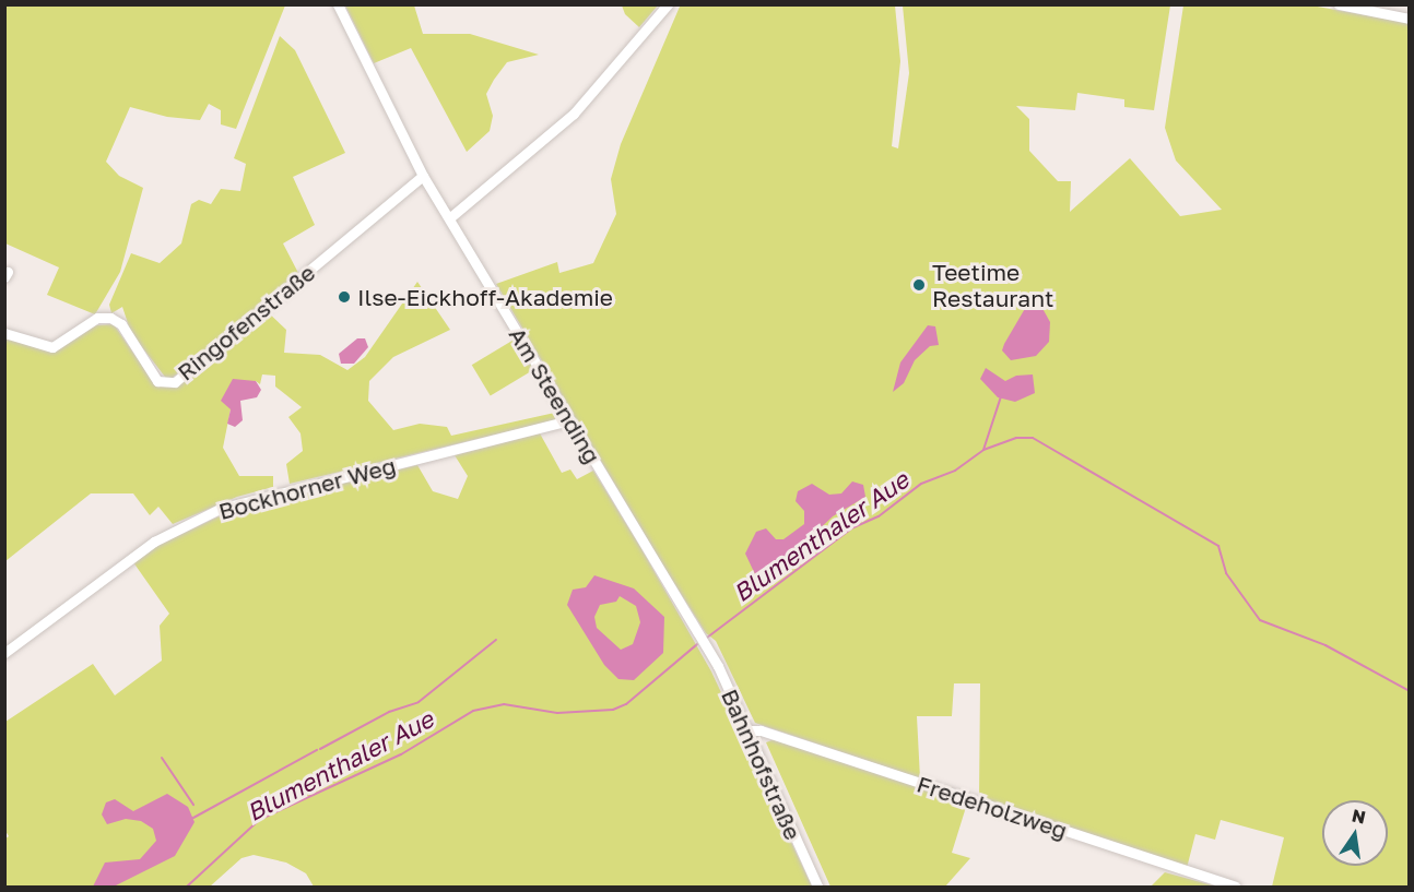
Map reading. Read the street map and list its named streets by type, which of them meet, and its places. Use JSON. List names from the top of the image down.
{
  "streets": {
    "street": [
      "Ringofenstraße",
      "Am Steending",
      "Bockhorner Weg",
      "Bahnhofstraße",
      "Fredeholzweg"
    ]
  },
  "crossings": [
    ["Ringofenstraße", "Am Steending"],
    ["Am Steending", "Bockhorner Weg"],
    ["Am Steending", "Bahnhofstraße"],
    ["Bahnhofstraße", "Fredeholzweg"]
  ],
  "water": ["Blumenthaler Aue"],
  "places": ["Teetime Restaurant", "Ilse-Eickhoff-Akademie"],
  "north": "top"
}
